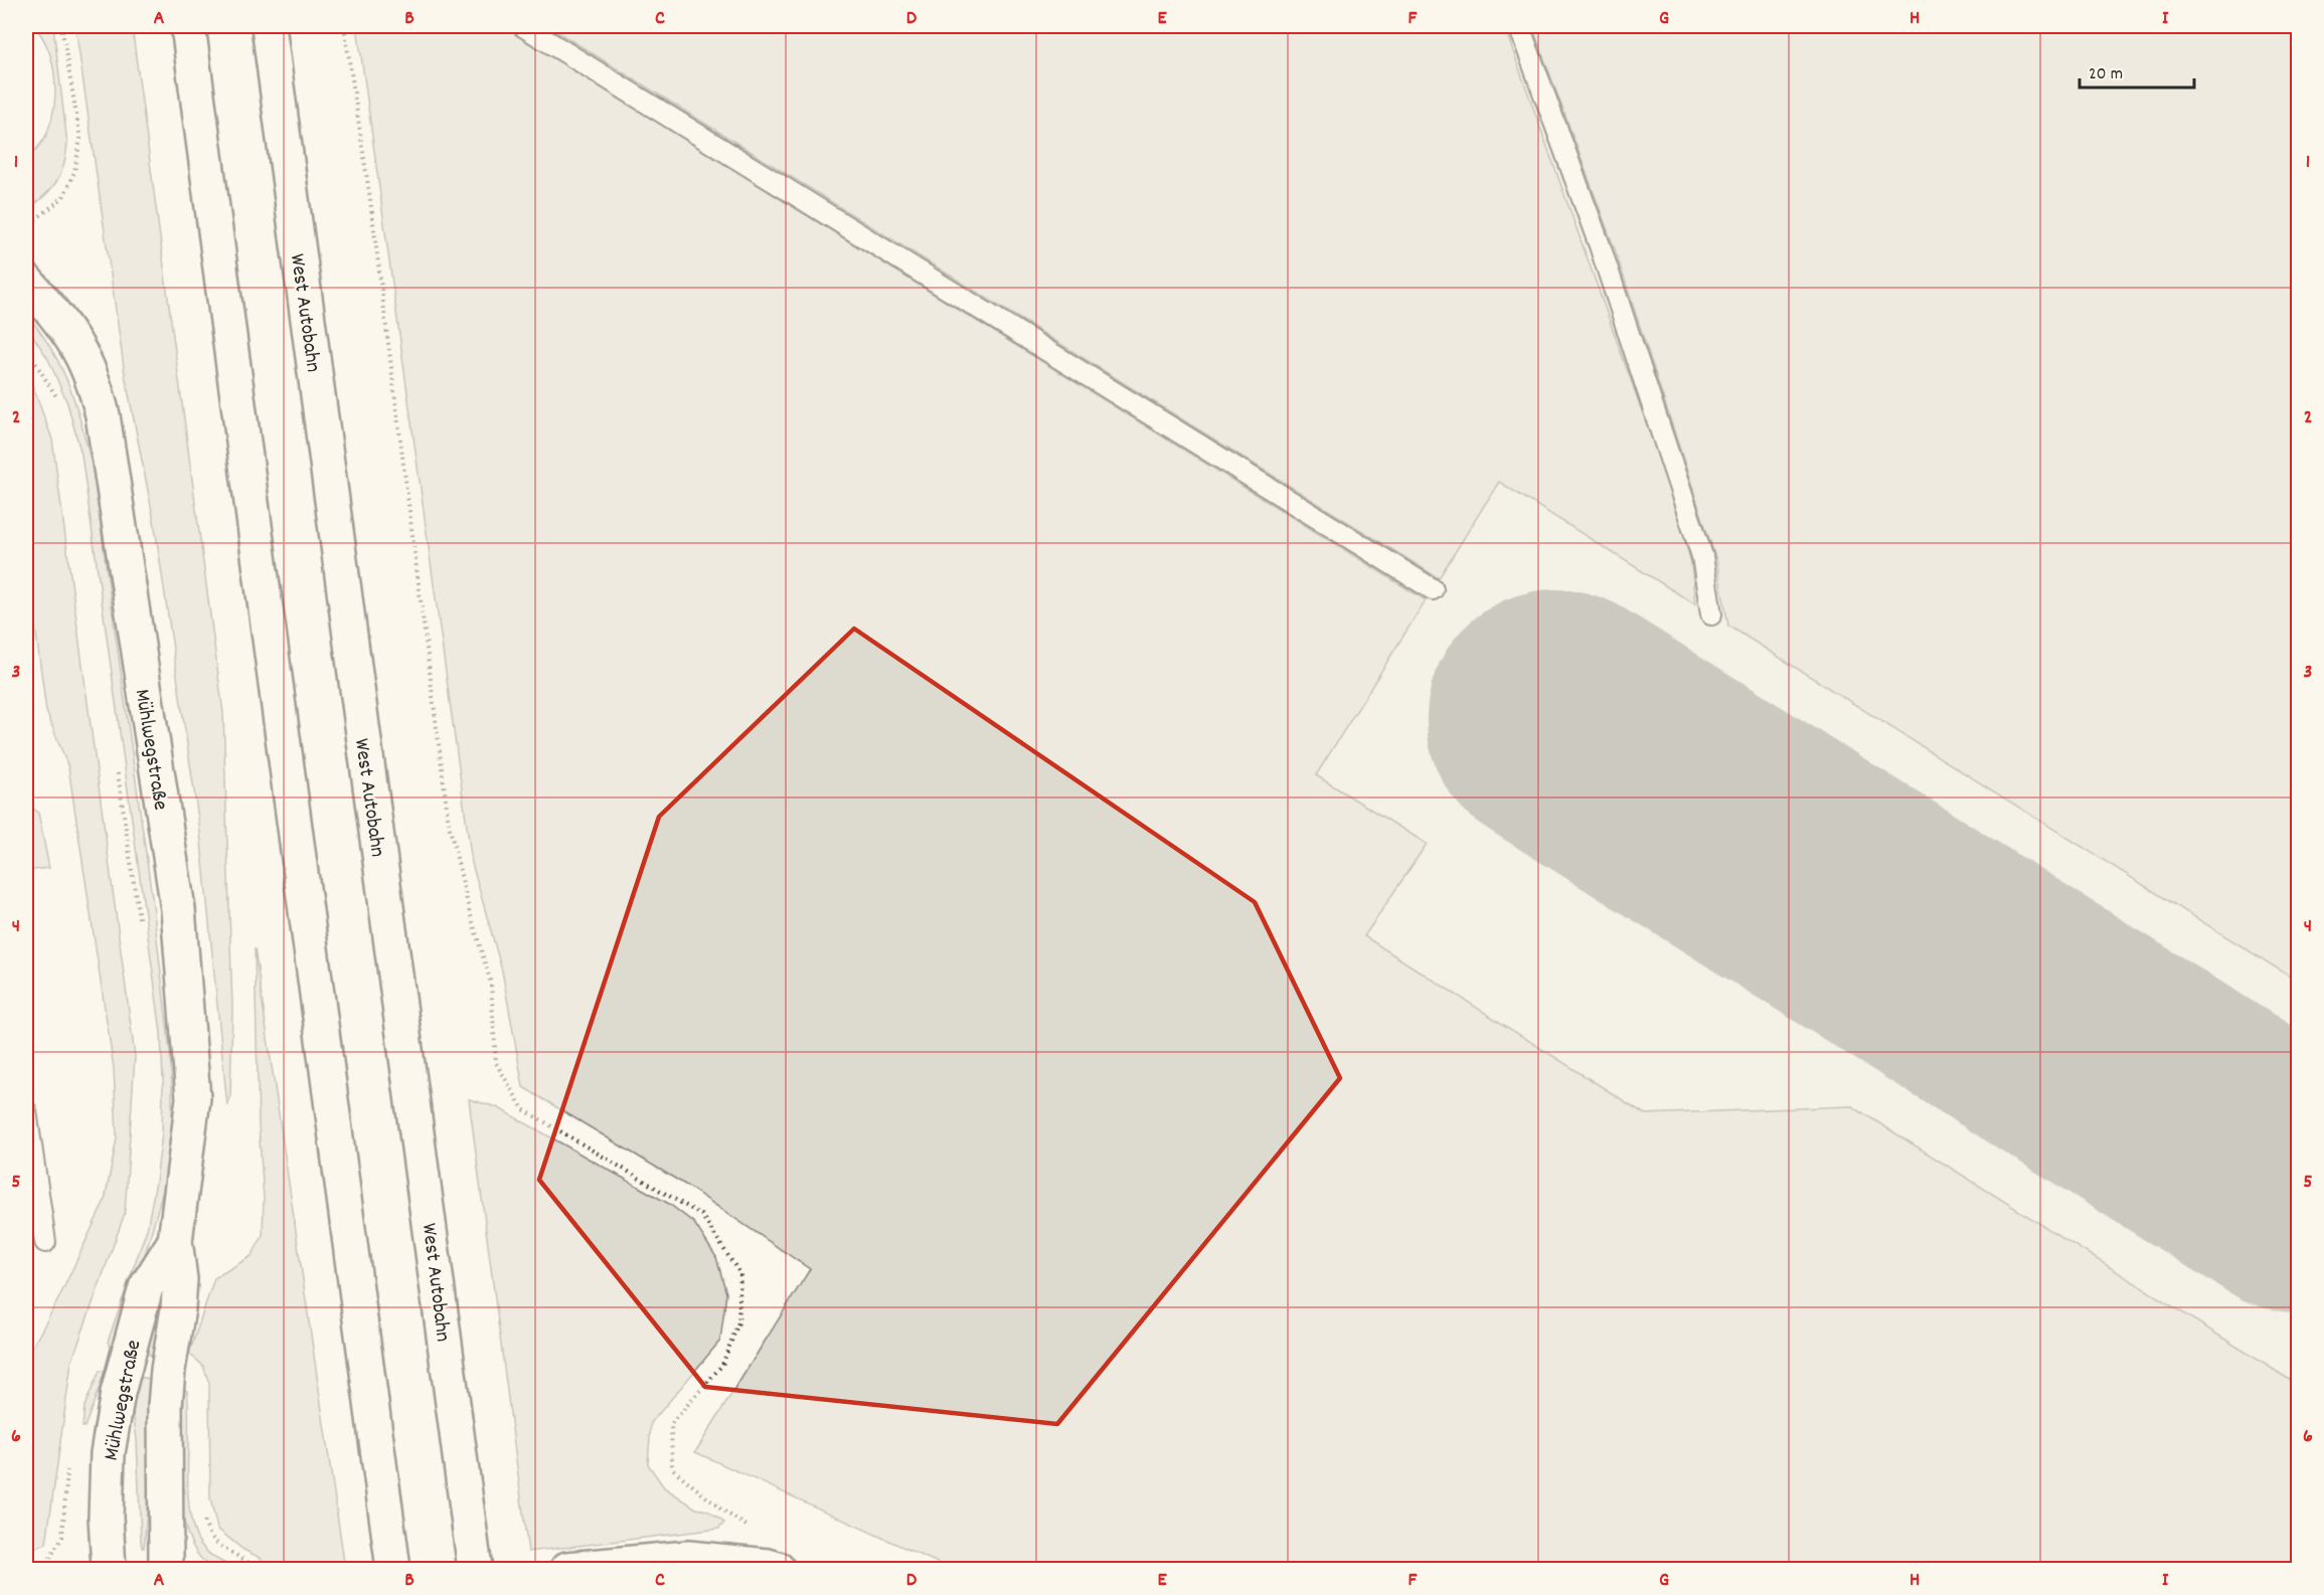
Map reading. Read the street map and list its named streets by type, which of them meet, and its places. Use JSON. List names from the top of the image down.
{
  "streets": {
    "main road": ["West Autobahn", "Mühlwegstraße"]
  },
  "scale_bar": "20 m",
  "grid": {
    "columns": [
      "A",
      "B",
      "C",
      "D",
      "E",
      "F",
      "G",
      "H",
      "I"
    ],
    "rows": [
      "1",
      "2",
      "3",
      "4",
      "5",
      "6"
    ]
  }
}
